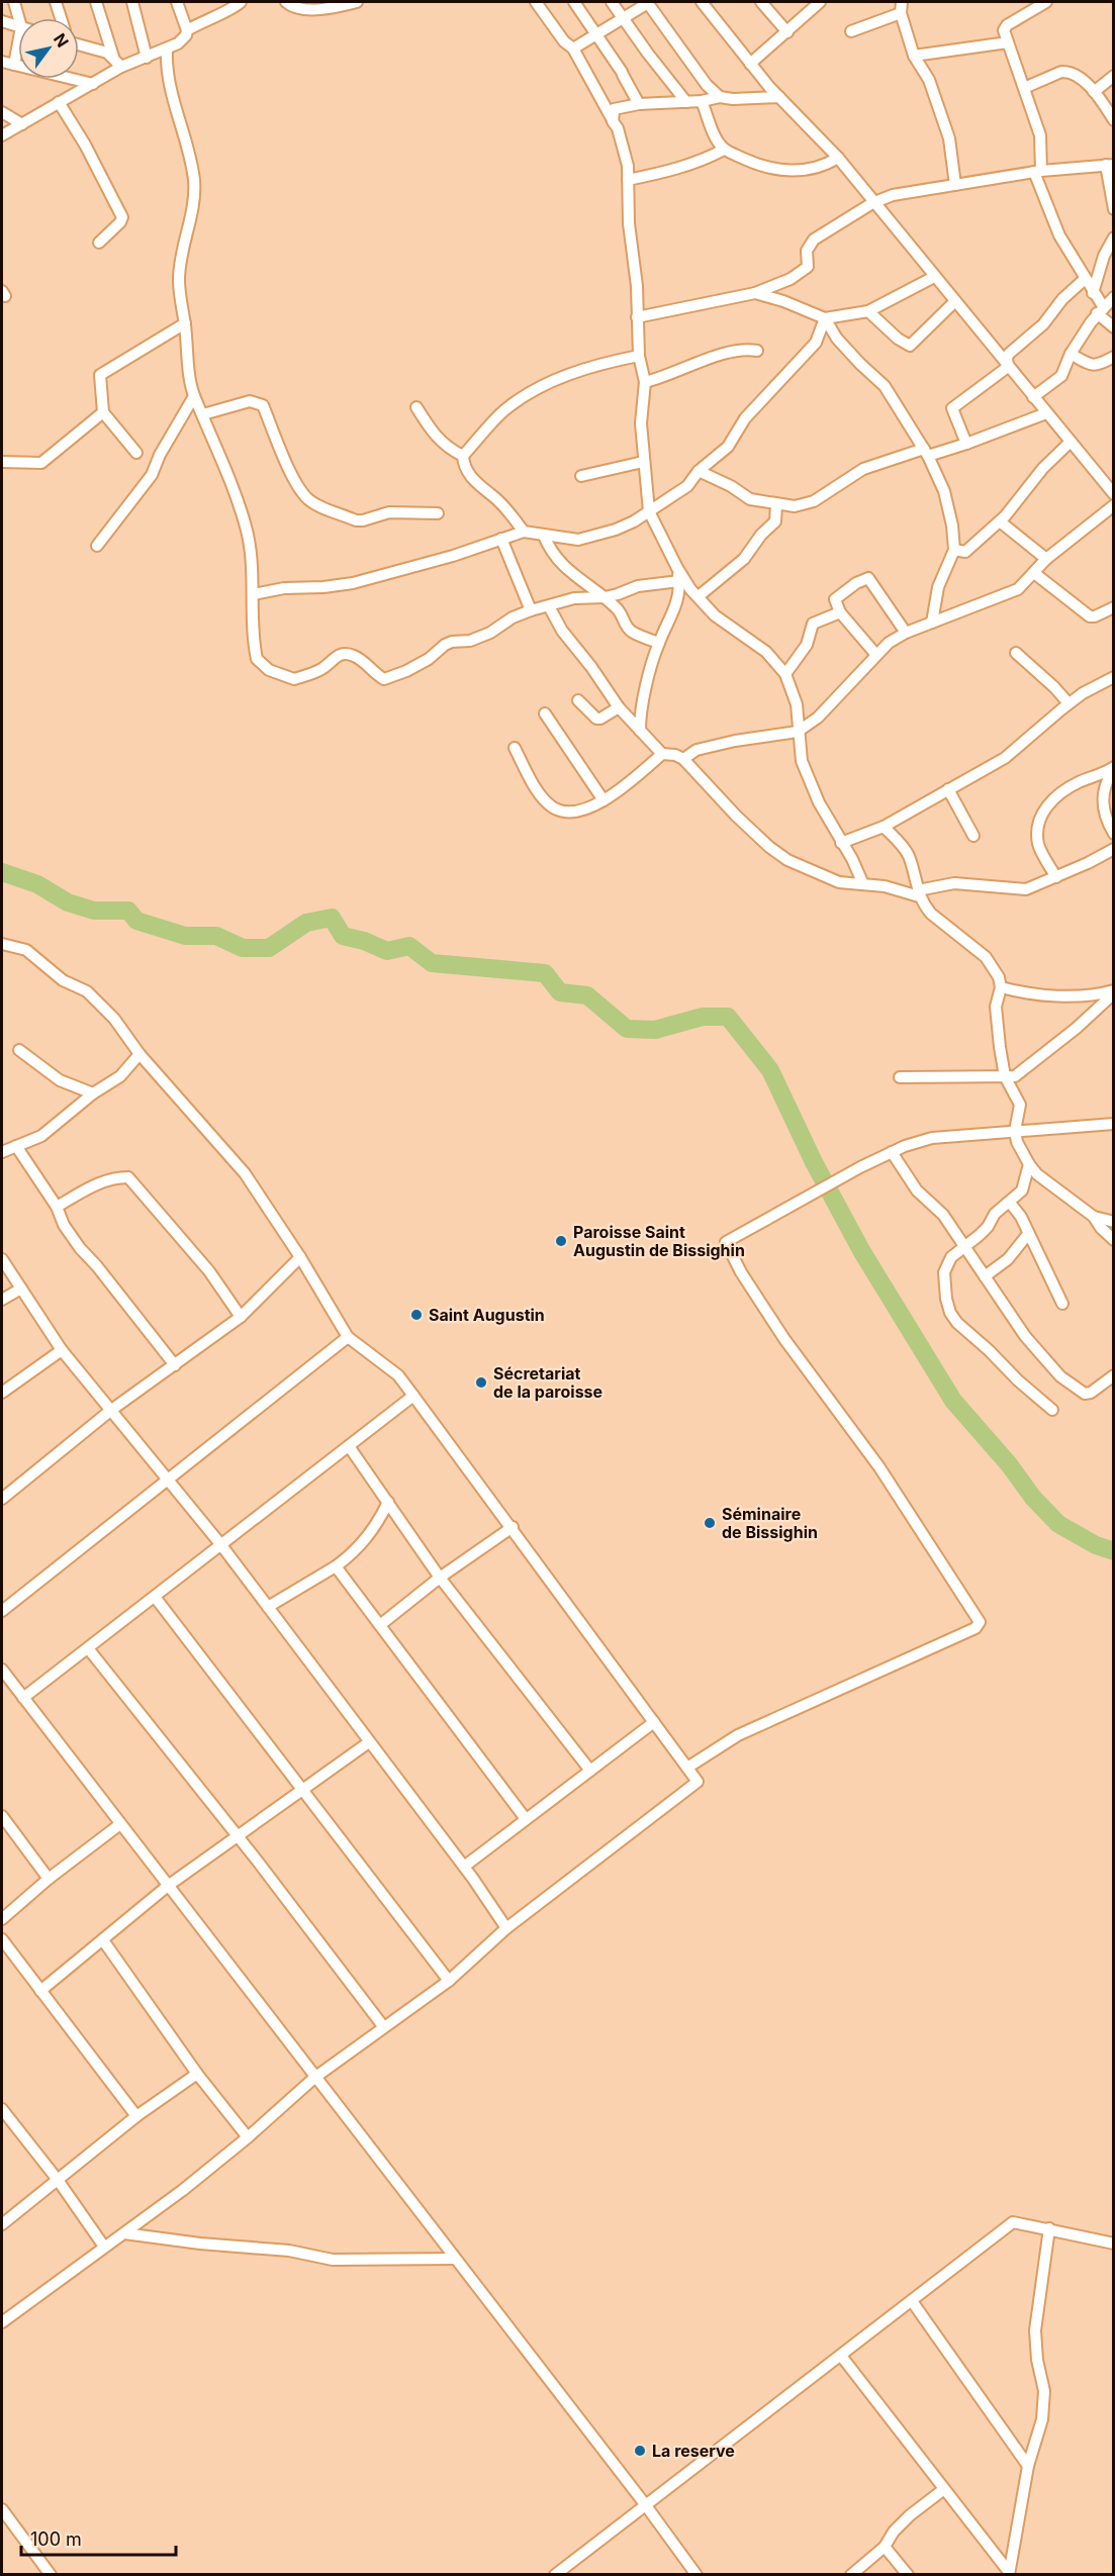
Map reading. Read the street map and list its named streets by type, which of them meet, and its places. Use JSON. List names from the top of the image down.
{
  "places": [
    "Paroisse Saint Augustin de Bissighin",
    "Saint Augustin",
    "Sécretariat de la paroisse",
    "Séminaire de Bissighin",
    "La reserve"
  ],
  "scale_bar": "100 m",
  "north": "top right"
}
